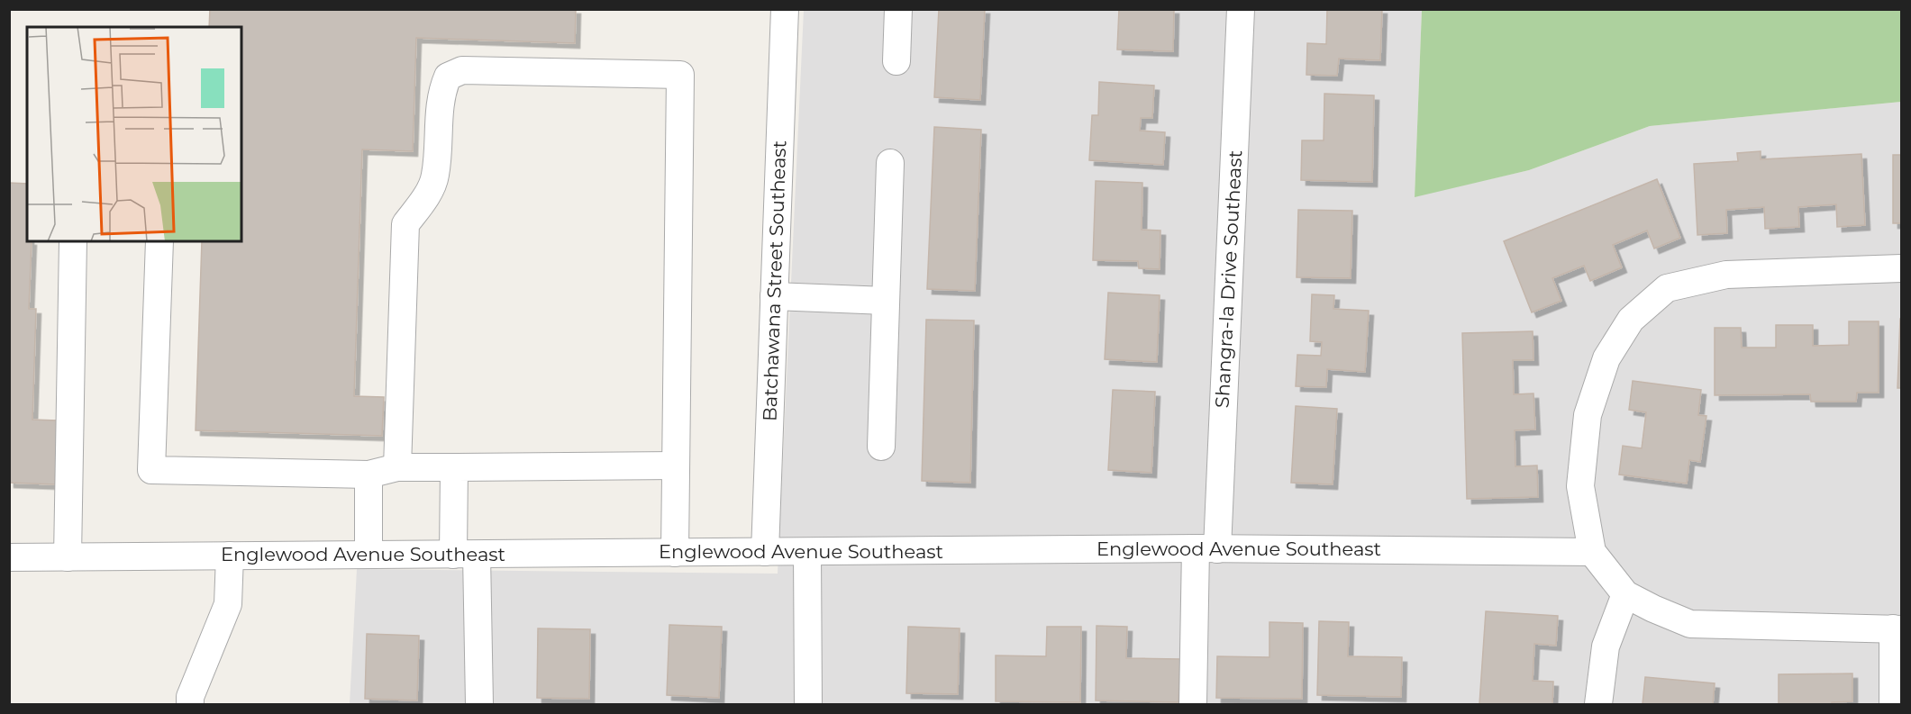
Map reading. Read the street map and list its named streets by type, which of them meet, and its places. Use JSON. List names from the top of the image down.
{
  "streets": {
    "street": ["Shangra-la Drive Southeast", "Batchawana Street Southeast", "Englewood Avenue Southeast"]
  },
  "crossings": [
    ["Shangra-la Drive Southeast", "Englewood Avenue Southeast"],
    ["Batchawana Street Southeast", "Englewood Avenue Southeast"]
  ]
}
